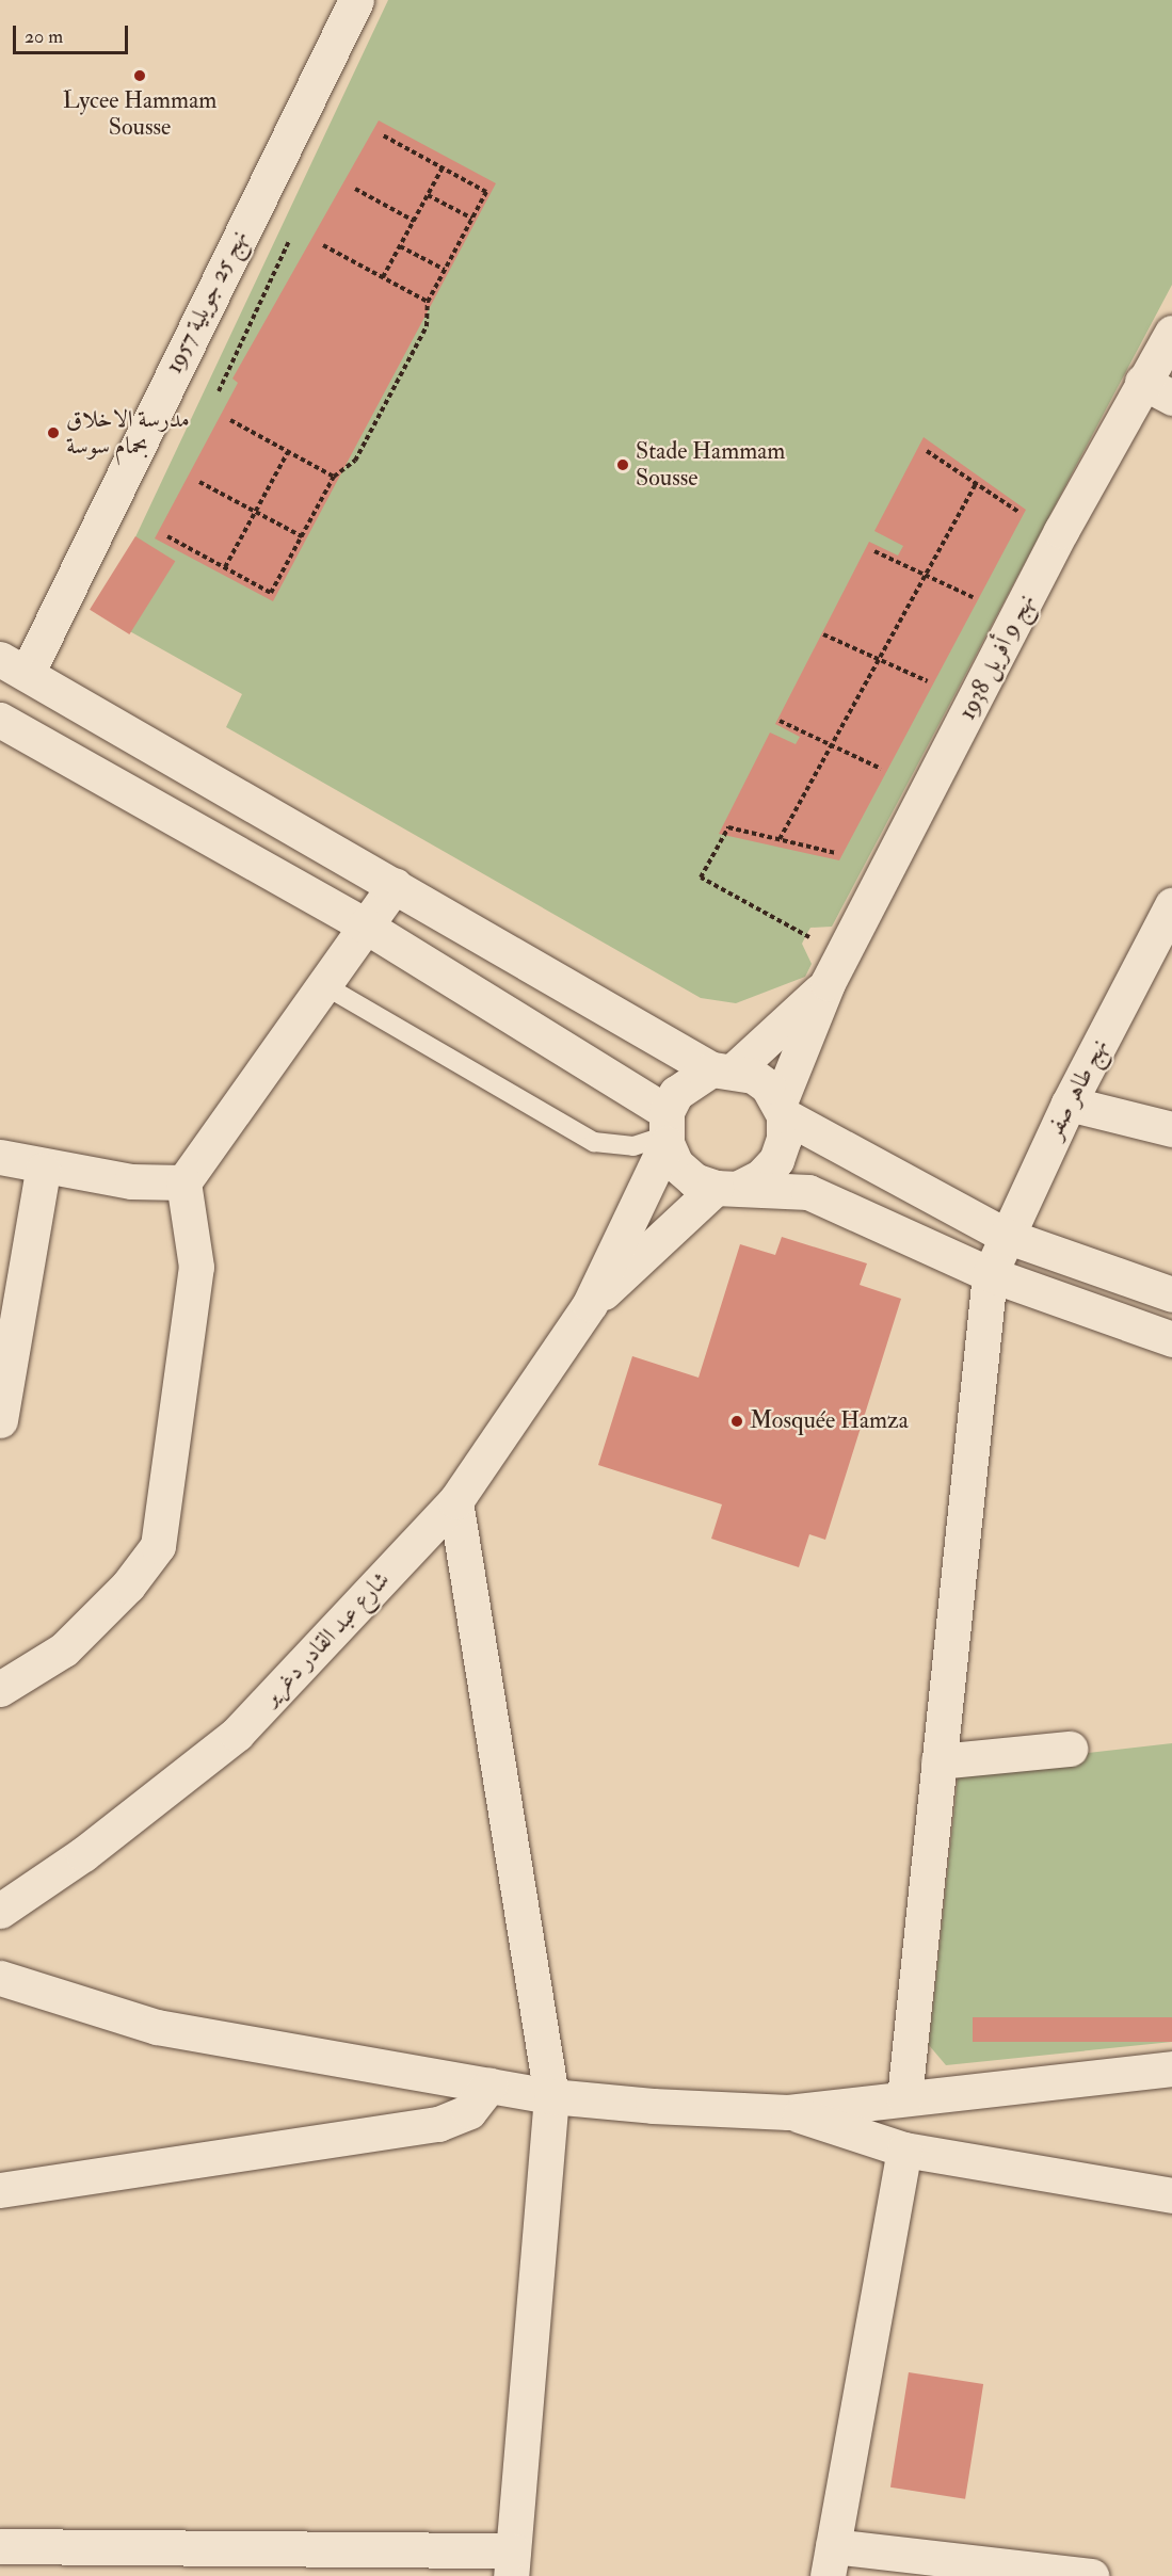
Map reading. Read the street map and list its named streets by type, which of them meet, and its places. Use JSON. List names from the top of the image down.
{
  "streets": {
    "street": [
      "نهج 25 جويلية 1957",
      "نهج 9 أفريل 1938",
      "نهج طاهر صفر",
      "شارع عبد القادر دغرير"
    ]
  },
  "places": [
    "Lycee Hammam Sousse",
    "مدرسة الاخلاق بحمام سوسة",
    "Stade Hammam Sousse",
    "Mosquée Hamza"
  ],
  "scale_bar": "20 m"
}
